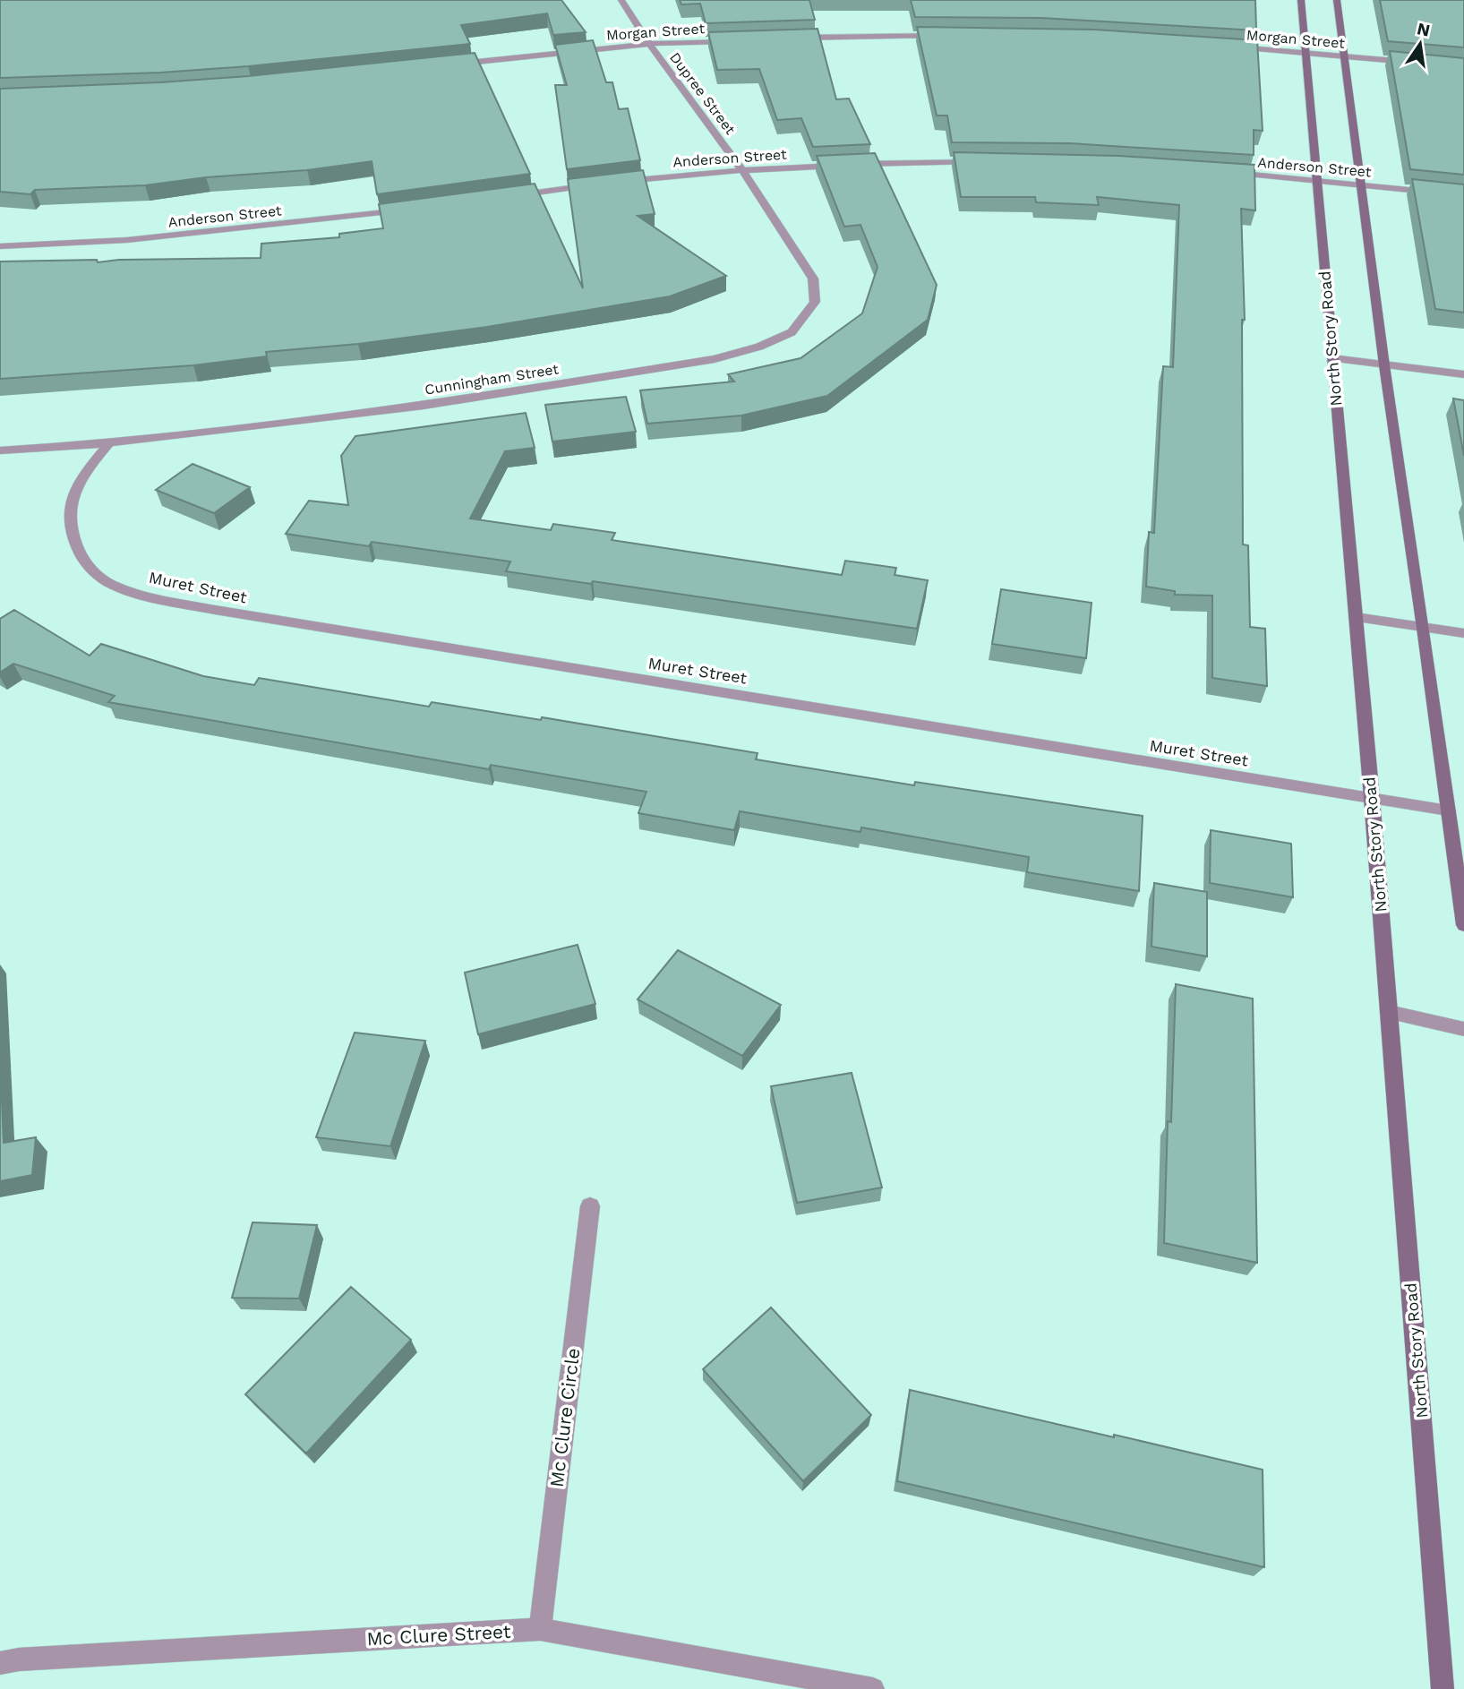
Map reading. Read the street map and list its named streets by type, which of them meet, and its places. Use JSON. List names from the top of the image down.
{
  "streets": {
    "main road": ["North Story Road"],
    "street": [
      "Morgan Street",
      "Dupree Street",
      "Anderson Street",
      "Cunningham Street",
      "Muret Street",
      "Mc Clure Circle",
      "Mc Clure Street"
    ]
  },
  "crossings": [
    ["Morgan Street", "Dupree Street"],
    ["Morgan Street", "North Story Road"],
    ["Dupree Street", "Anderson Street"],
    ["Dupree Street", "Cunningham Street"],
    ["Anderson Street", "North Story Road"],
    ["Anderson Street", "Cunningham Street"],
    ["North Story Road", "Muret Street"],
    ["Cunningham Street", "Muret Street"],
    ["Mc Clure Circle", "Mc Clure Street"]
  ],
  "north": "top"
}
